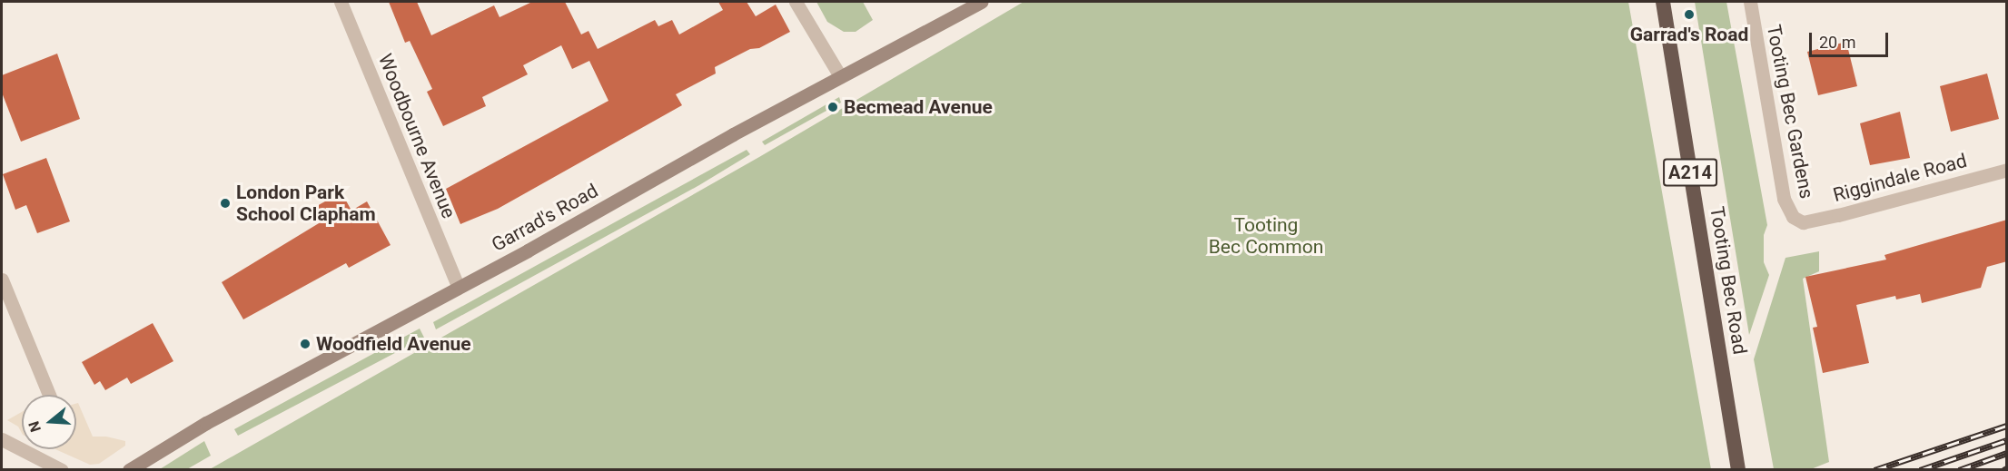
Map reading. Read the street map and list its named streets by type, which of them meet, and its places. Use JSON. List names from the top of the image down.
{
  "streets": {
    "highway": ["A214", "Tooting Bec Road"],
    "main road": ["Garrad's Road"],
    "street": ["Tooting Bec Gardens", "Woodbourne Avenue", "Riggindale Road"]
  },
  "crossings": [
    ["Tooting Bec Gardens", "Riggindale Road"],
    ["Woodbourne Avenue", "Garrad's Road"]
  ],
  "parks": ["Tooting Bec Common"],
  "places": [
    "Garrad's Road",
    "Becmead Avenue",
    "London Park School Clapham",
    "Woodfield Avenue"
  ],
  "scale_bar": "20 m",
  "north": "left"
}
